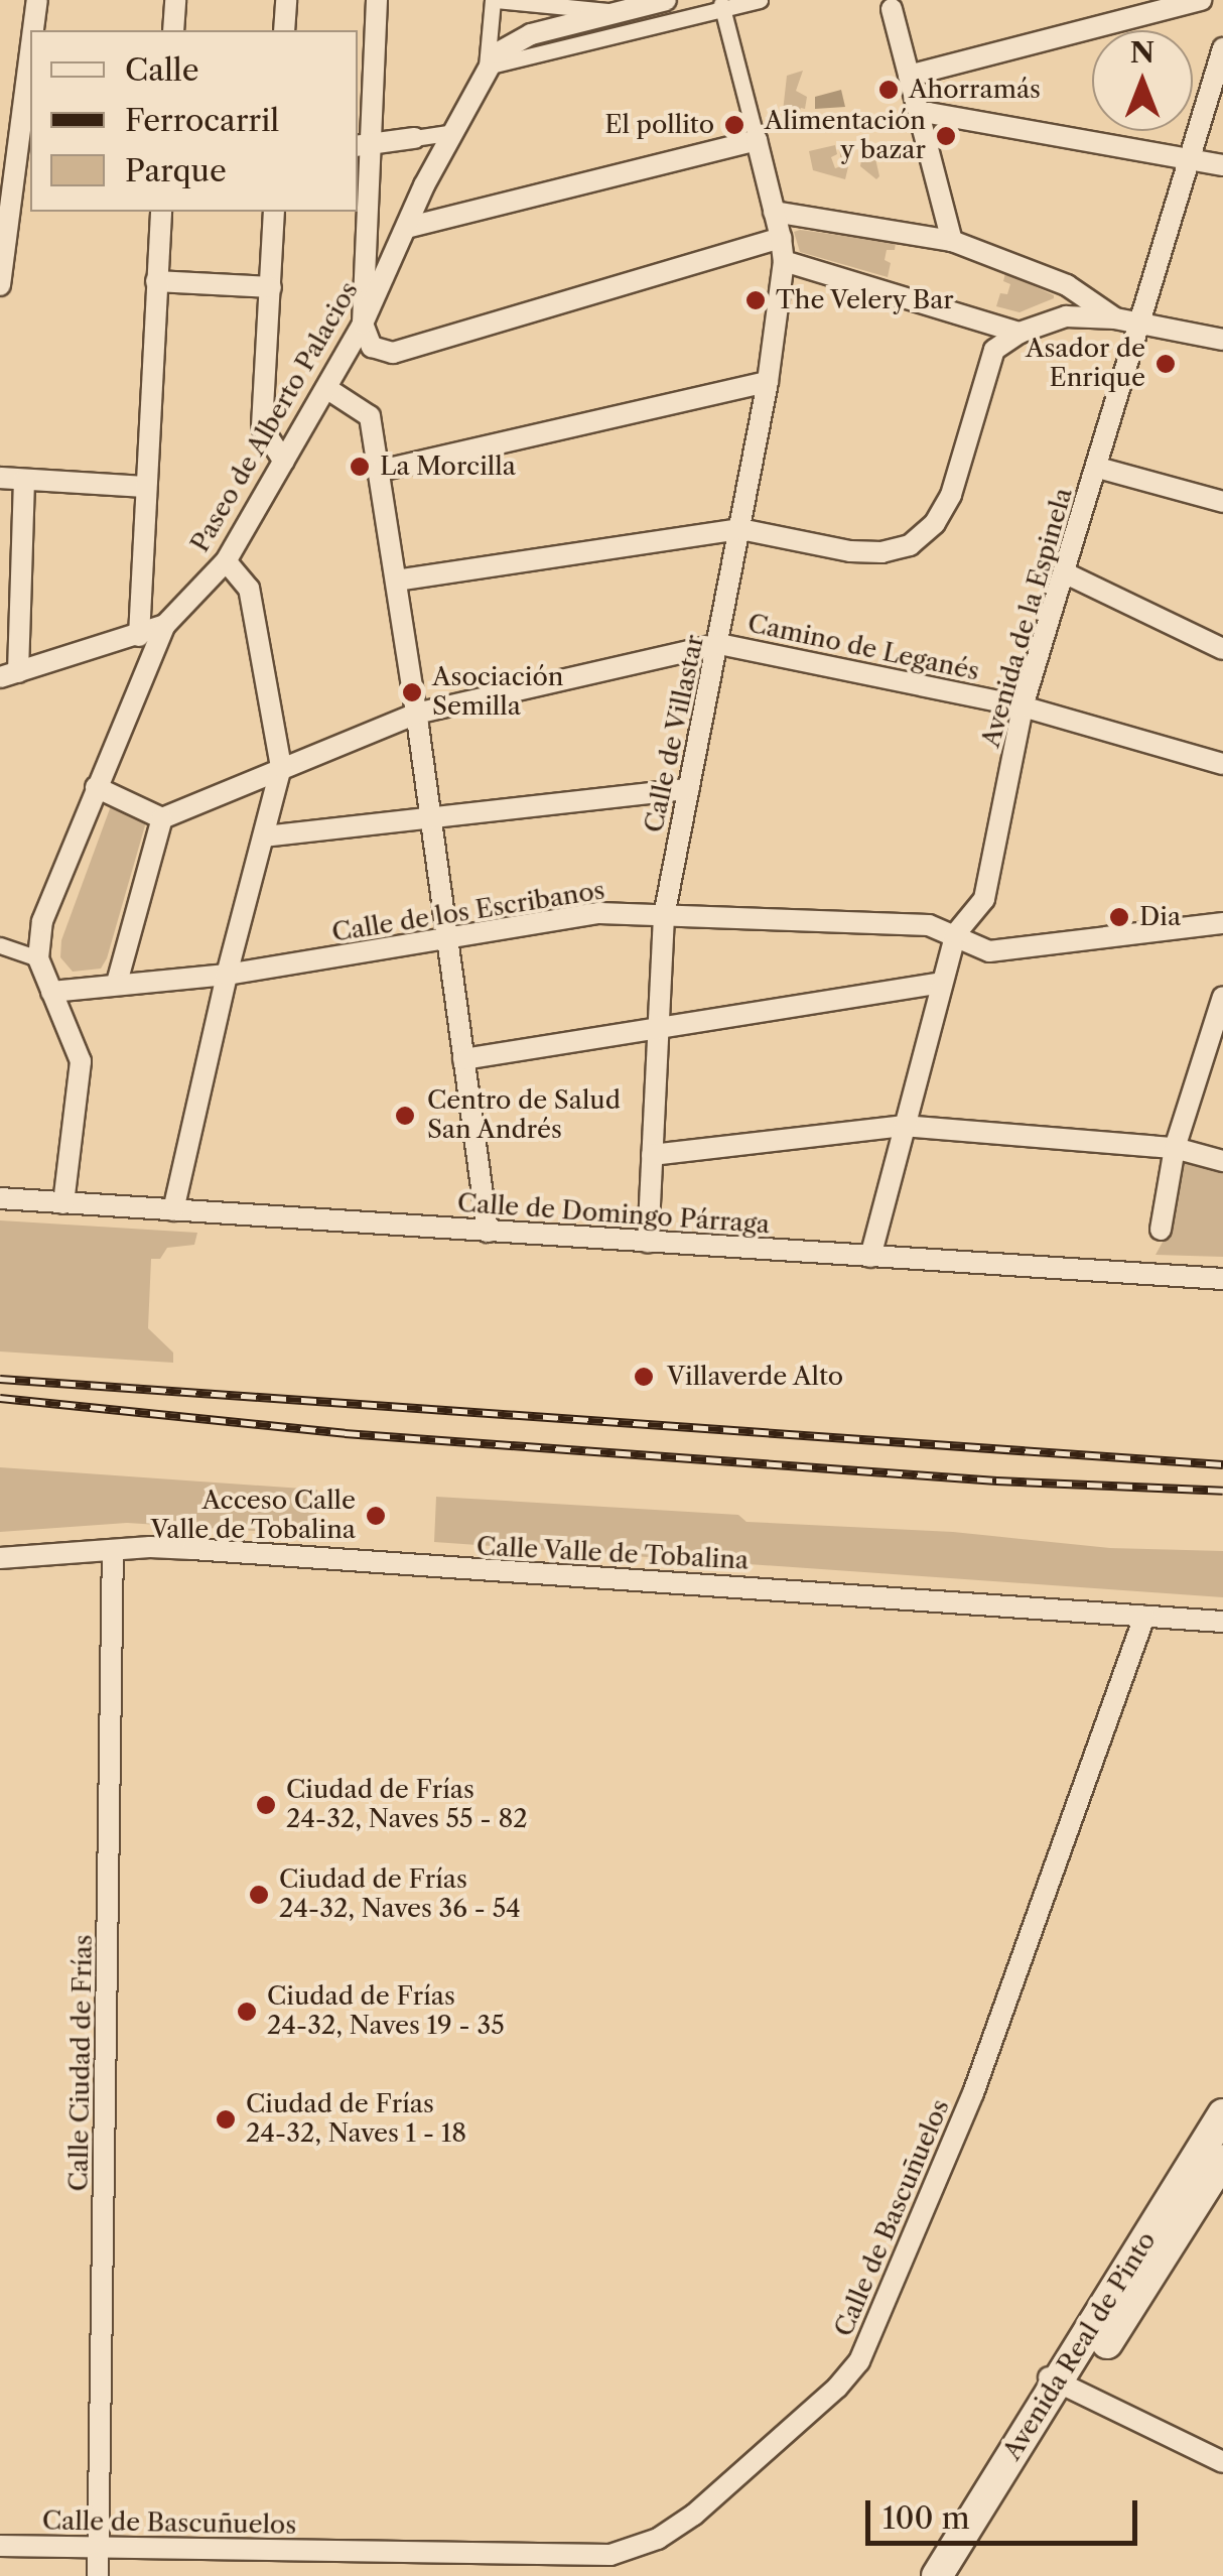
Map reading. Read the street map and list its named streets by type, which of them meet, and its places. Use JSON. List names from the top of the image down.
{
  "streets": {
    "main road": ["Avenida Real de Pinto"],
    "street": [
      "Paseo de Alberto Palacios",
      "Avenida de la Espinela",
      "Camino de Leganés",
      "Calle de Villastar",
      "Calle de los Escribanos",
      "Calle de Domingo Párraga",
      "Calle Valle de Tobalina",
      "Calle Ciudad de Frías",
      "Calle de Bascuñuelos"
    ]
  },
  "crossings": [
    ["Avenida de la Espinela", "Camino de Leganés"],
    ["Avenida de la Espinela", "Calle de los Escribanos"],
    ["Avenida de la Espinela", "Calle de Domingo Párraga"],
    ["Camino de Leganés", "Calle de Villastar"],
    ["Calle de Villastar", "Calle de los Escribanos"],
    ["Calle de Villastar", "Calle de Domingo Párraga"],
    ["Calle Valle de Tobalina", "Calle Ciudad de Frías"],
    ["Calle Valle de Tobalina", "Calle de Bascuñuelos"],
    ["Calle Ciudad de Frías", "Calle de Bascuñuelos"]
  ],
  "places": [
    "Ahorramás",
    "El pollito",
    "Alimentación y bazar",
    "The Velery Bar",
    "Asador de Enrique",
    "La Morcilla",
    "Asociación Semilla",
    "Dia",
    "Centro de Salud San Andrés",
    "Villaverde Alto",
    "Acceso Calle Valle de Tobalina",
    "Ciudad de Frías 24-32, Naves 55 - 82",
    "Ciudad de Frías 24-32, Naves 36 - 54",
    "Ciudad de Frías 24-32, Naves 19 - 35",
    "Ciudad de Frías 24-32, Naves 1 - 18"
  ],
  "legend": ["Calle", "Ferrocarril", "Parque"],
  "scale_bar": "100 m",
  "north": "top"
}
